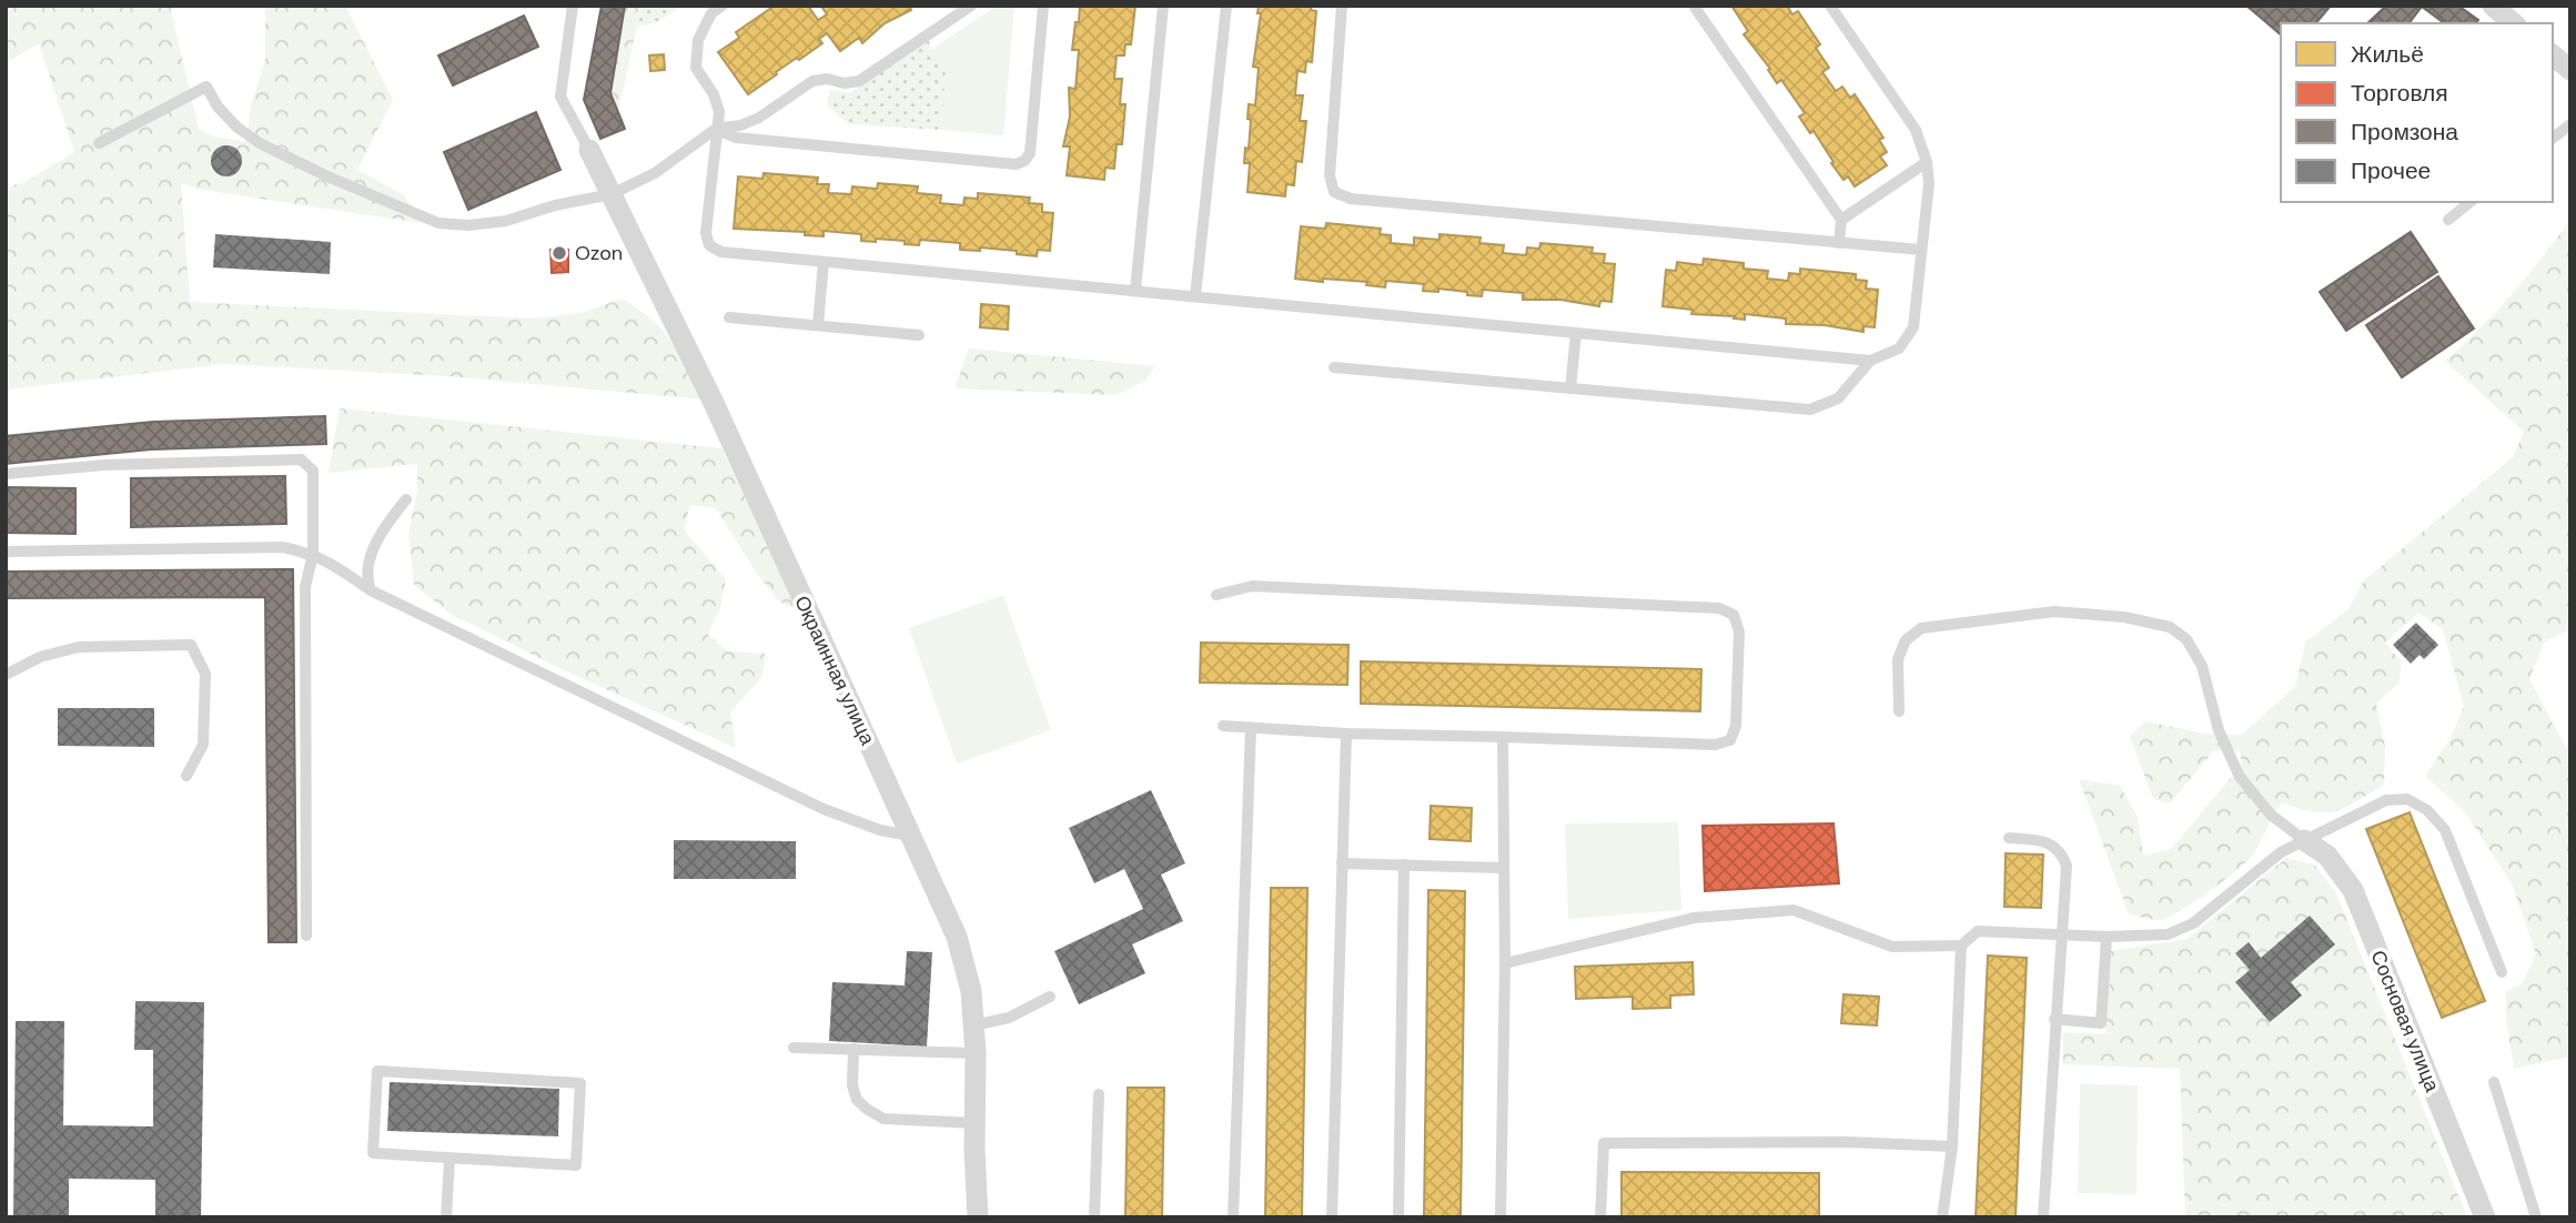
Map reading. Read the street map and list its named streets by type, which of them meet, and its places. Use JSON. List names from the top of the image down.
{
  "streets": {
    "street": ["Окраинная улица", "Сосновая улица"]
  },
  "places": ["Ozon"],
  "legend": [
    "Жильё",
    "Торговля",
    "Промзона",
    "Прочее"
  ]
}
